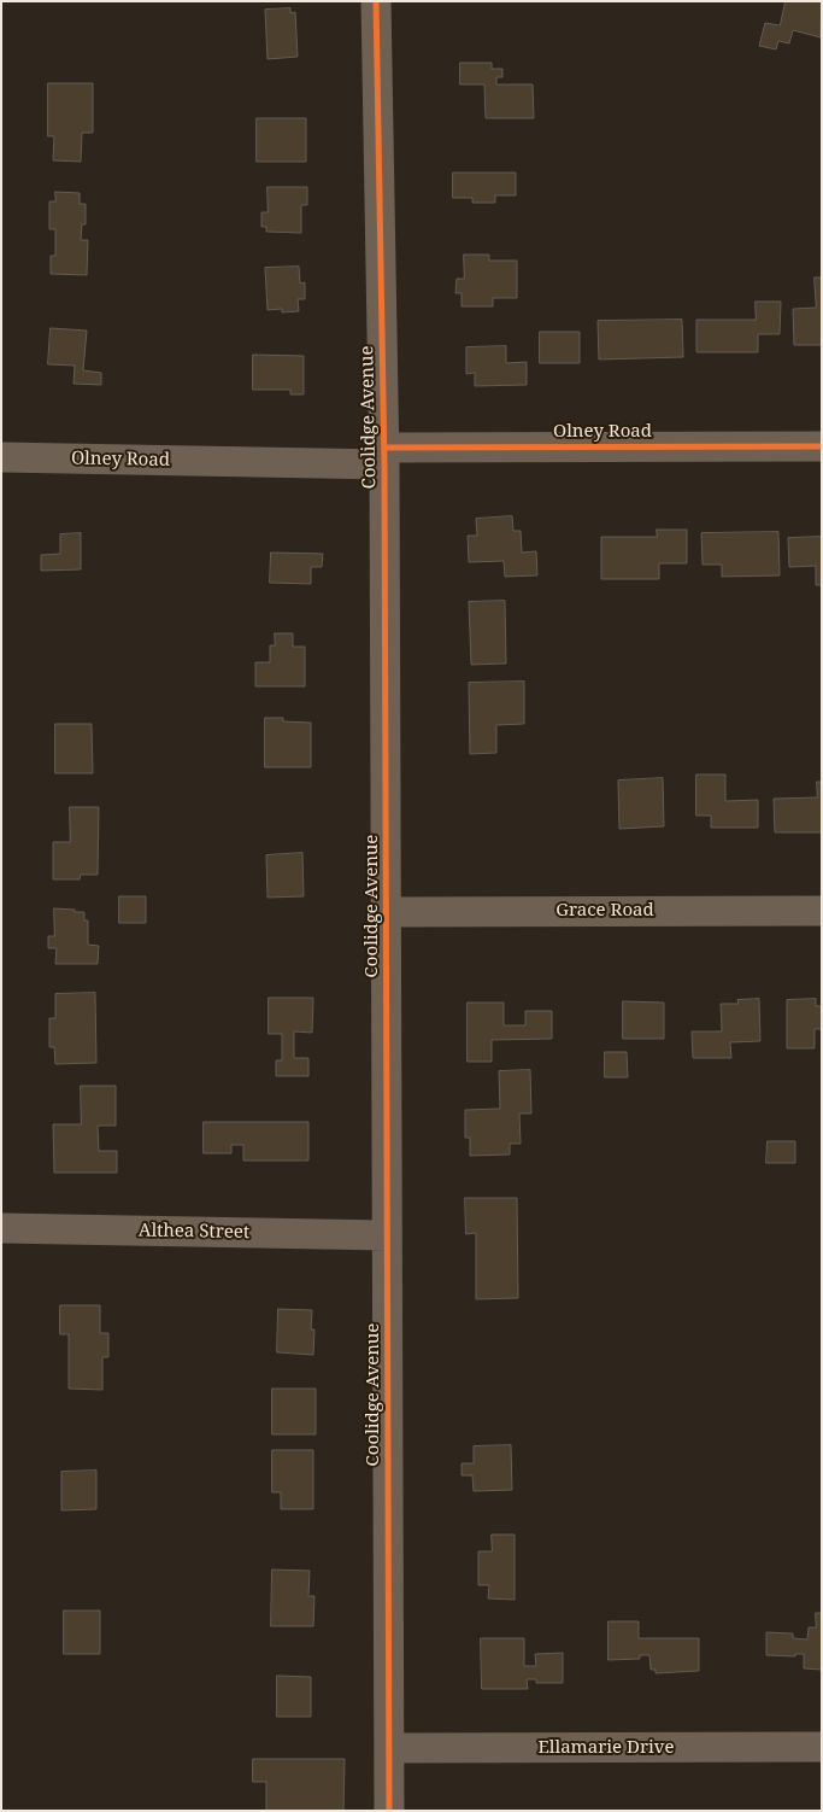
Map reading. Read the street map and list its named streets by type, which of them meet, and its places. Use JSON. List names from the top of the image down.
{
  "streets": {
    "street": [
      "Coolidge Avenue",
      "Olney Road",
      "Grace Road",
      "Althea Street",
      "Ellamarie Drive"
    ]
  },
  "crossings": [
    ["Coolidge Avenue", "Olney Road"],
    ["Coolidge Avenue", "Grace Road"],
    ["Coolidge Avenue", "Althea Street"],
    ["Coolidge Avenue", "Ellamarie Drive"]
  ]
}
